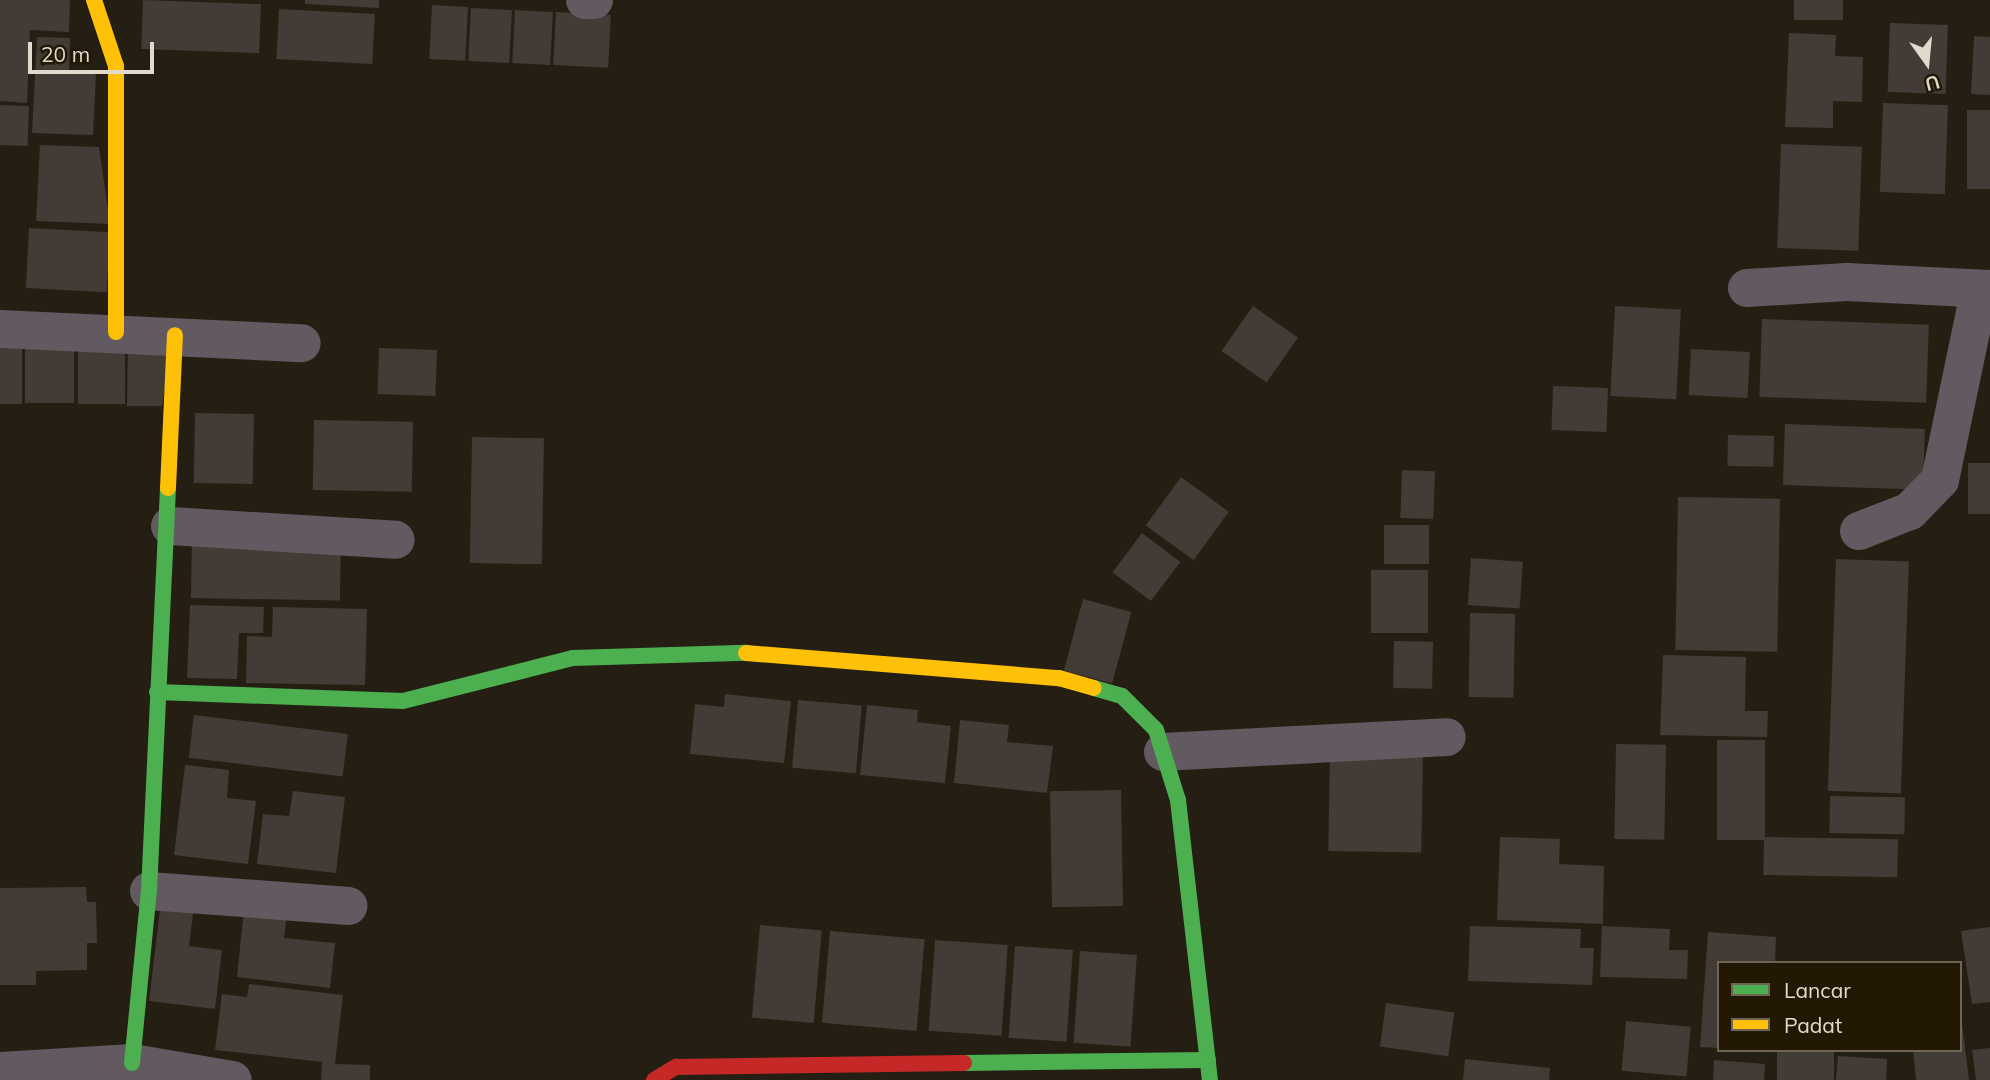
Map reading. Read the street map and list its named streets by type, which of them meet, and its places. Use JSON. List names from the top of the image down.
{
  "legend": ["Lancar", "Padat"],
  "scale_bar": "20 m",
  "north": "bottom"
}
